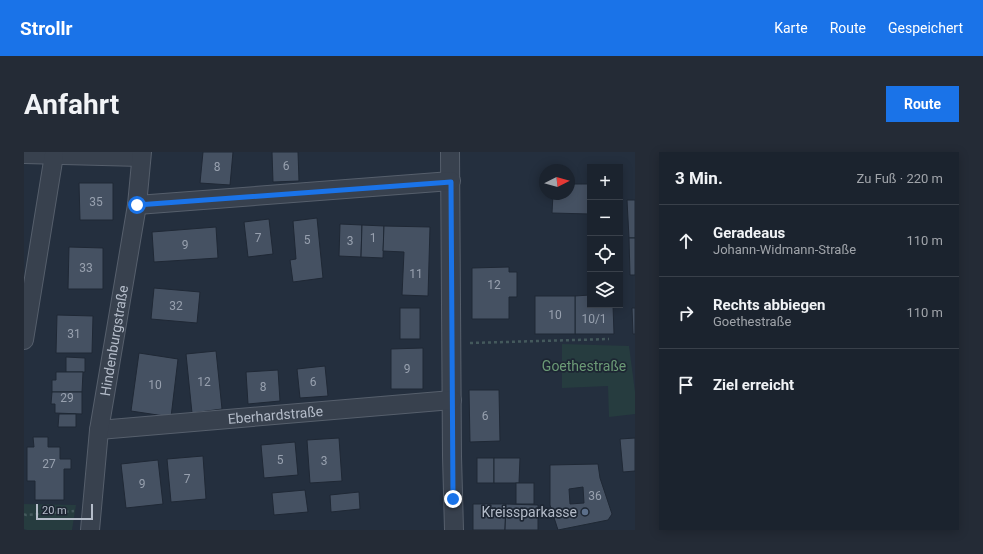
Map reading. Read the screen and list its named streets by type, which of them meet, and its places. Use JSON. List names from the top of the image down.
{
  "streets": {
    "street": ["Hindenburgstraße", "Eberhardstraße"]
  },
  "crossings": [
    ["Hindenburgstraße", "Eberhardstraße"]
  ],
  "parks": ["Goethestraße"],
  "places": ["Kreissparkasse"],
  "house_numbers": [
    "6",
    "8",
    "35",
    "7",
    "1",
    "5",
    "3",
    "9",
    "33",
    "11",
    "12",
    "32",
    "10",
    "10/1",
    "31",
    "9",
    "12",
    "6",
    "10",
    "8",
    "29",
    "6",
    "5",
    "3",
    "27",
    "7",
    "9",
    "36"
  ],
  "scale_bar": "20 m",
  "north": "right",
  "page": {
    "header": "Strollr",
    "nav": ["Karte", "Route", "Gespeichert"],
    "buttons": "Route",
    "title": "Anfahrt",
    "heading": ["3 Min.", "Zu Fuß · 220 m"],
    "map_buttons": ["+", "−"],
    "list": [
      ["Geradeaus", "Johann-Widmann-Straße", "110 m"],
      ["Rechts abbiegen", "Goethestraße", "110 m"],
      "Ziel erreicht"
    ],
    "scale": "20 m"
  }
}
